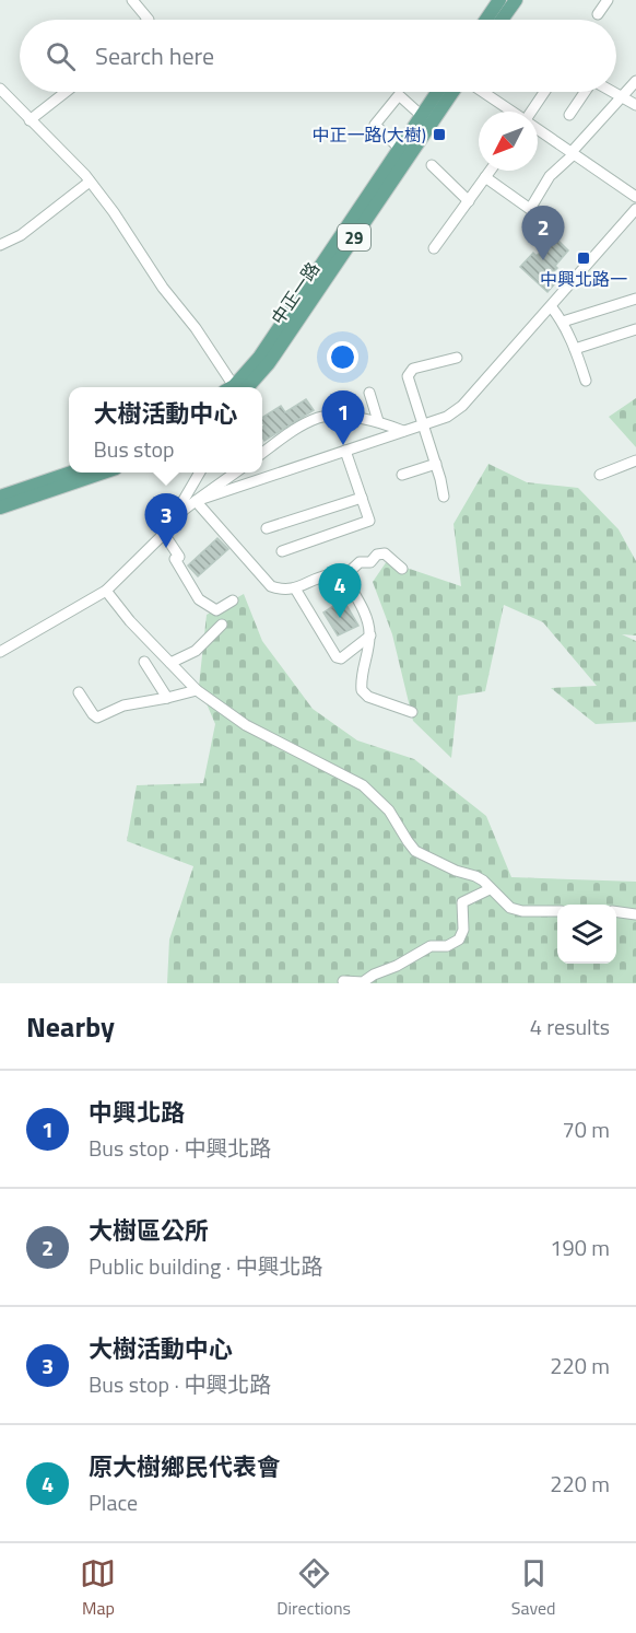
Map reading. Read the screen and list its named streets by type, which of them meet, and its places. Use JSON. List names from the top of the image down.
{
  "streets": {
    "main road": ["29", "中正一路"]
  },
  "places": {
    "transit": ["中正一路(大樹)", "中興北路一"]
  },
  "north": "bottom left",
  "page": {
    "search": "Search here",
    "pins": [
      "2",
      "1",
      "3",
      "4"
    ],
    "popup": ["大樹活動中心", "Bus stop"],
    "heading": ["Nearby", "4 results"],
    "list": [
      {
        "mark": "1",
        "name": "中興北路",
        "note": "Bus stop · 中興北路",
        "value": "70 m"
      },
      {
        "mark": "2",
        "name": "大樹區公所",
        "note": "Public building · 中興北路",
        "value": "190 m"
      },
      {
        "mark": "3",
        "name": "大樹活動中心",
        "note": "Bus stop · 中興北路",
        "value": "220 m"
      },
      {
        "mark": "4",
        "name": "原大樹鄉民代表會",
        "note": "Place",
        "value": "220 m"
      }
    ],
    "nav": ["Map", "Directions", "Saved"]
  }
}
